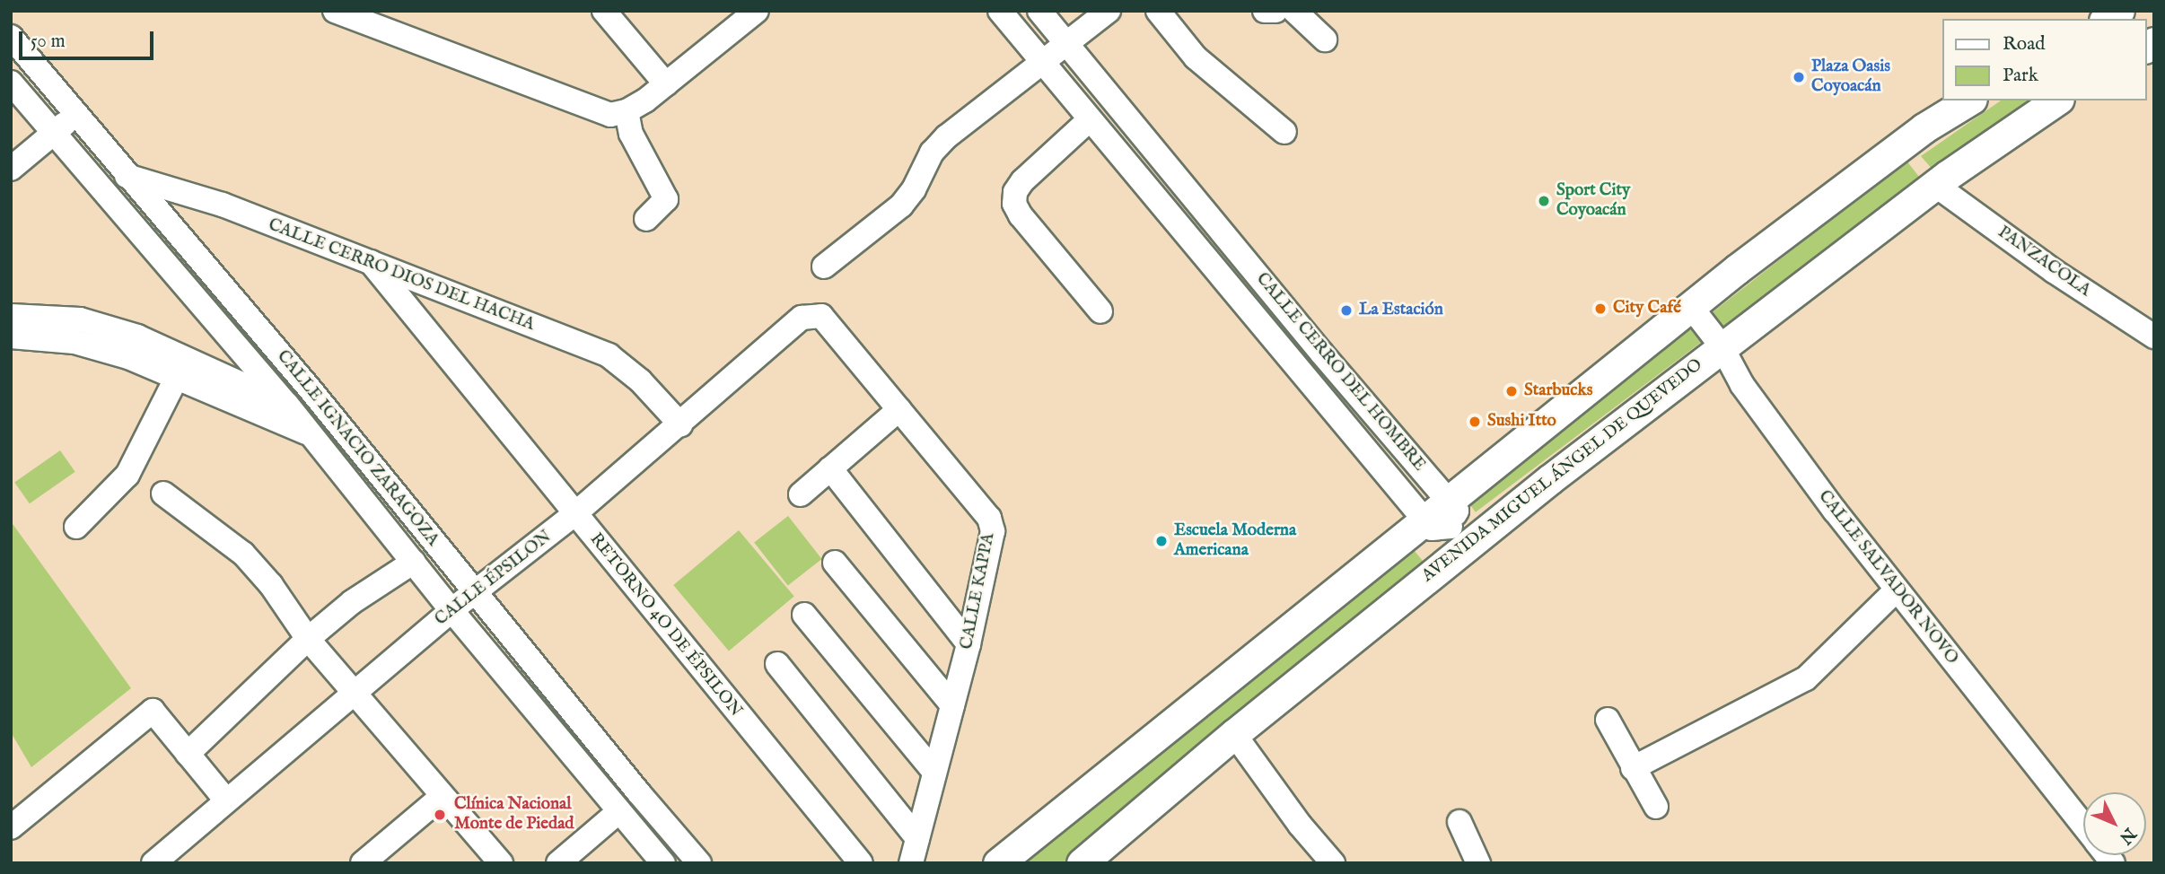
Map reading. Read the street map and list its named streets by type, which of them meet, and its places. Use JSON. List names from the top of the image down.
{
  "streets": {
    "main road": ["AVENIDA MIGUEL ÁNGEL DE QUEVEDO"],
    "street": [
      "PANZACOLA",
      "CALLE CERRO DIOS DEL HACHA",
      "CALLE CERRO DEL HOMBRE",
      "CALLE IGNACIO ZARAGOZA",
      "CALLE SALVADOR NOVO",
      "CALLE ÉPSILON",
      "CALLE KAPPA",
      "RETORNO 4O DE ÉPSILON"
    ]
  },
  "crossings": [
    ["PANZACOLA", "AVENIDA MIGUEL ÁNGEL DE QUEVEDO"],
    ["CALLE CERRO DIOS DEL HACHA", "CALLE IGNACIO ZARAGOZA"],
    ["CALLE CERRO DIOS DEL HACHA", "CALLE ÉPSILON"],
    ["CALLE CERRO DIOS DEL HACHA", "RETORNO 4O DE ÉPSILON"],
    ["CALLE CERRO DEL HOMBRE", "AVENIDA MIGUEL ÁNGEL DE QUEVEDO"],
    ["CALLE IGNACIO ZARAGOZA", "CALLE ÉPSILON"],
    ["AVENIDA MIGUEL ÁNGEL DE QUEVEDO", "CALLE SALVADOR NOVO"],
    ["CALLE ÉPSILON", "CALLE KAPPA"],
    ["CALLE ÉPSILON", "RETORNO 4O DE ÉPSILON"]
  ],
  "places": [
    "Plaza Oasis Coyoacán",
    "Sport City Coyoacán",
    "City Café",
    "La Estación",
    "Starbucks",
    "Sushi Itto",
    "Escuela Moderna Americana",
    "Clínica Nacional Monte de Piedad"
  ],
  "legend": ["Road", "Park"],
  "scale_bar": "50 m",
  "north": "bottom right"
}
